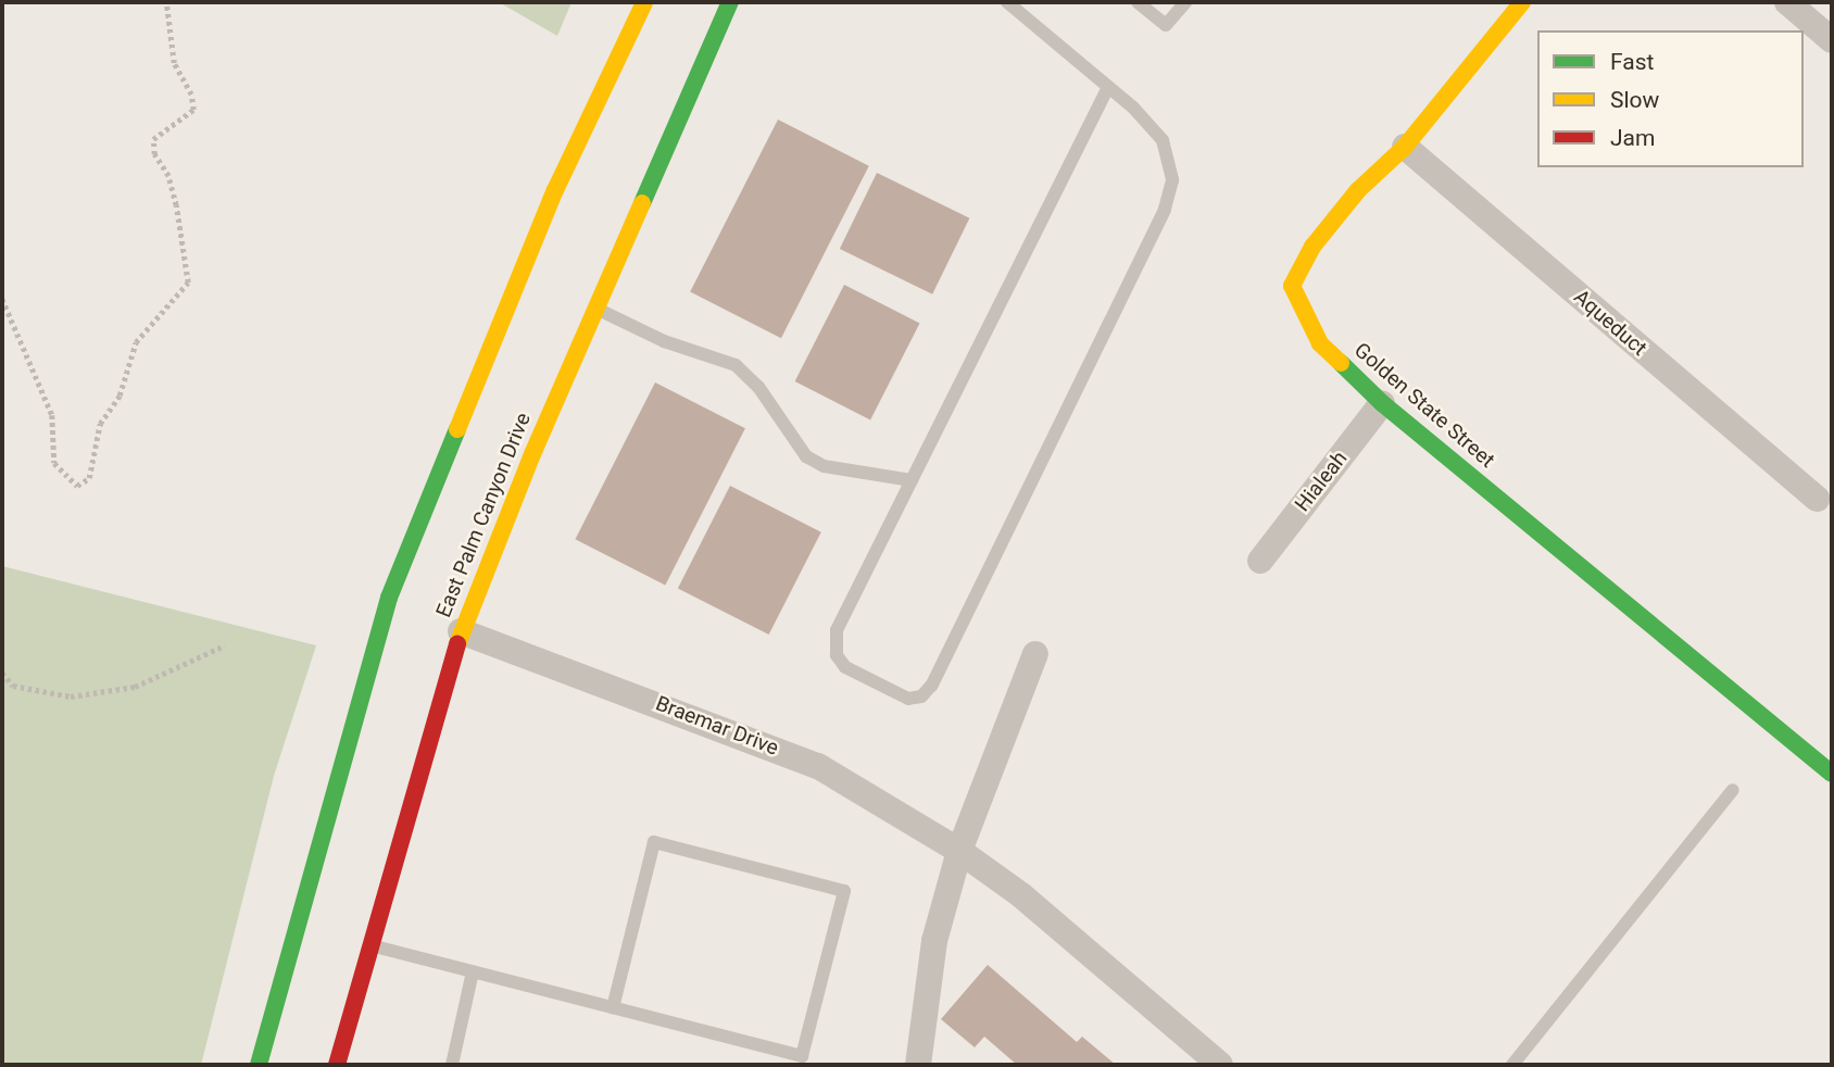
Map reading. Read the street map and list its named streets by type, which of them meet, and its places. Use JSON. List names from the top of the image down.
{
  "streets": {
    "main road": ["Golden State Street", "East Palm Canyon Drive"],
    "street": ["Aqueduct", "Hialeah", "Braemar Drive"]
  },
  "crossings": [
    ["Aqueduct", "Golden State Street"],
    ["Golden State Street", "Hialeah"],
    ["East Palm Canyon Drive", "Braemar Drive"]
  ],
  "legend": ["Fast", "Slow", "Jam"]
}
